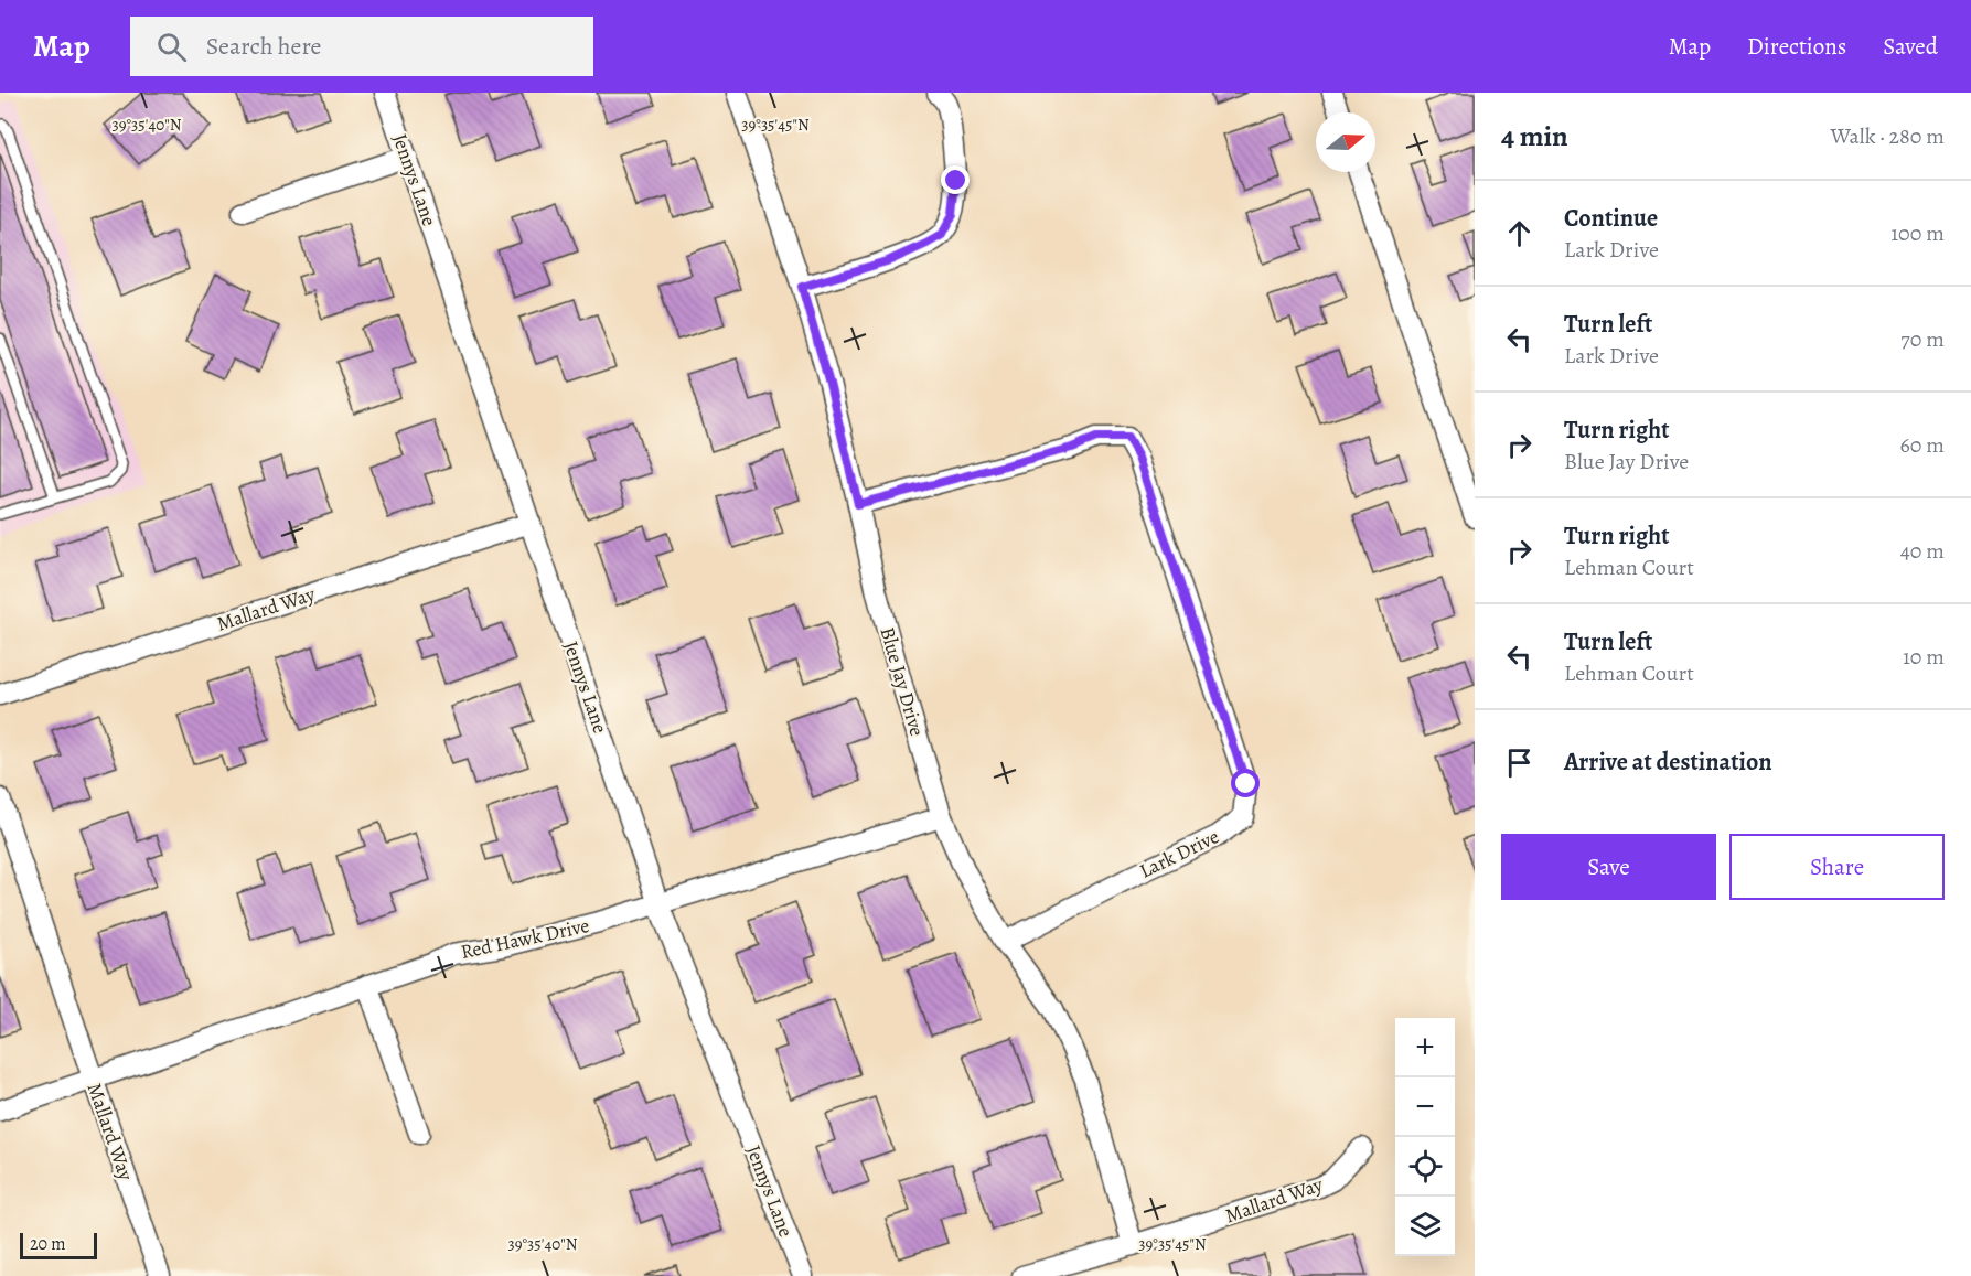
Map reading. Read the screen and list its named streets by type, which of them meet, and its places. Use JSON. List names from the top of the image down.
{
  "streets": {
    "street": [
      "Jennys Lane",
      "Mallard Way",
      "Blue Jay Drive",
      "Lark Drive",
      "Red Hawk Drive"
    ]
  },
  "crossings": [
    ["Jennys Lane", "Mallard Way"],
    ["Jennys Lane", "Red Hawk Drive"],
    ["Mallard Way", "Blue Jay Drive"],
    ["Mallard Way", "Red Hawk Drive"],
    ["Blue Jay Drive", "Lark Drive"],
    ["Blue Jay Drive", "Red Hawk Drive"]
  ],
  "scale_bar": "20 m",
  "north": "right",
  "page": {
    "header": "Map",
    "search": "Search here",
    "nav": ["Map", "Directions", "Saved"],
    "heading": ["4 min", "Walk · 280 m"],
    "list": [
      ["Continue", "Lark Drive", "100 m"],
      ["Turn left", "Lark Drive", "70 m"],
      ["Turn right", "Blue Jay Drive", "60 m"],
      ["Turn right", "Lehman Court", "40 m"],
      ["Turn left", "Lehman Court", "10 m"],
      "Arrive at destination"
    ],
    "buttons": ["Save", "Share"],
    "map_buttons": ["+", "−"],
    "scale": "20 m"
  },
  "coordinates": ["39°35'40\"N", "39°35'45\"N"]
}
